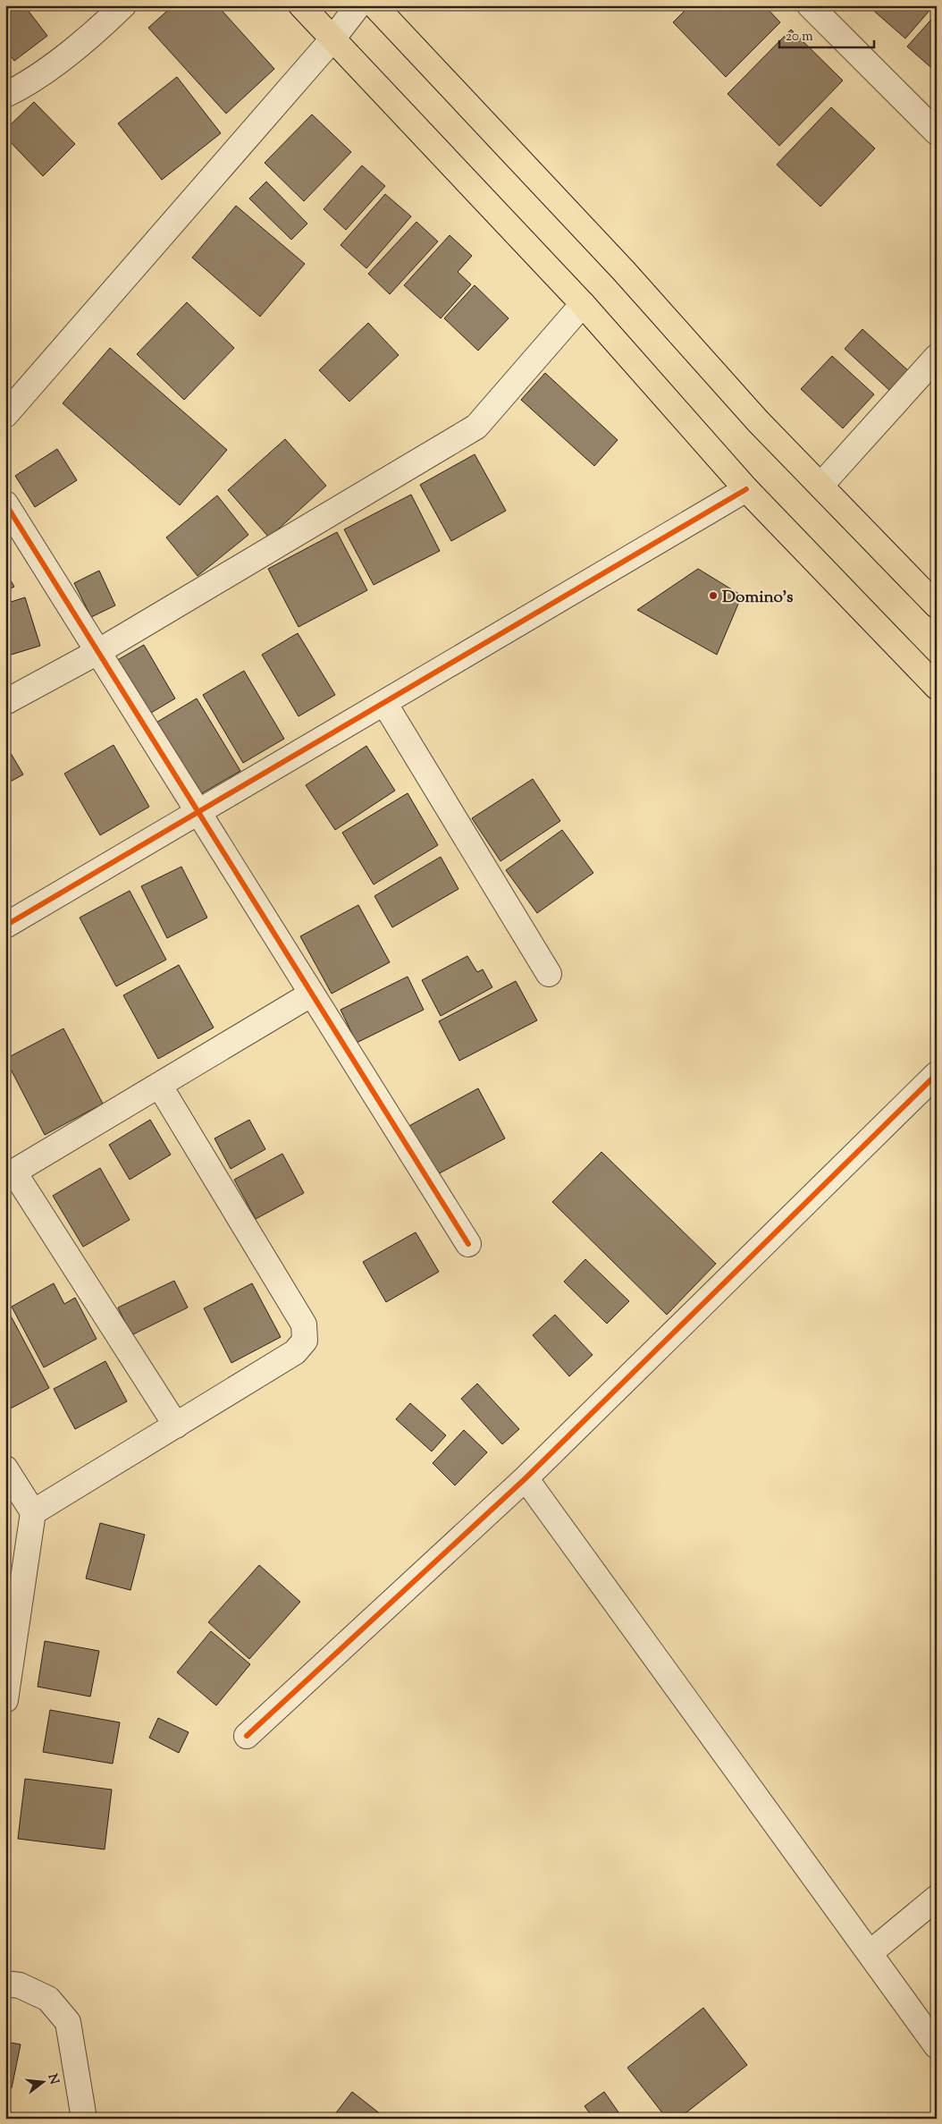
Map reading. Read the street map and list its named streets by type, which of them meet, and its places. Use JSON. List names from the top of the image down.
{
  "places": ["Domino's"],
  "scale_bar": "20 m",
  "north": "right"
}
